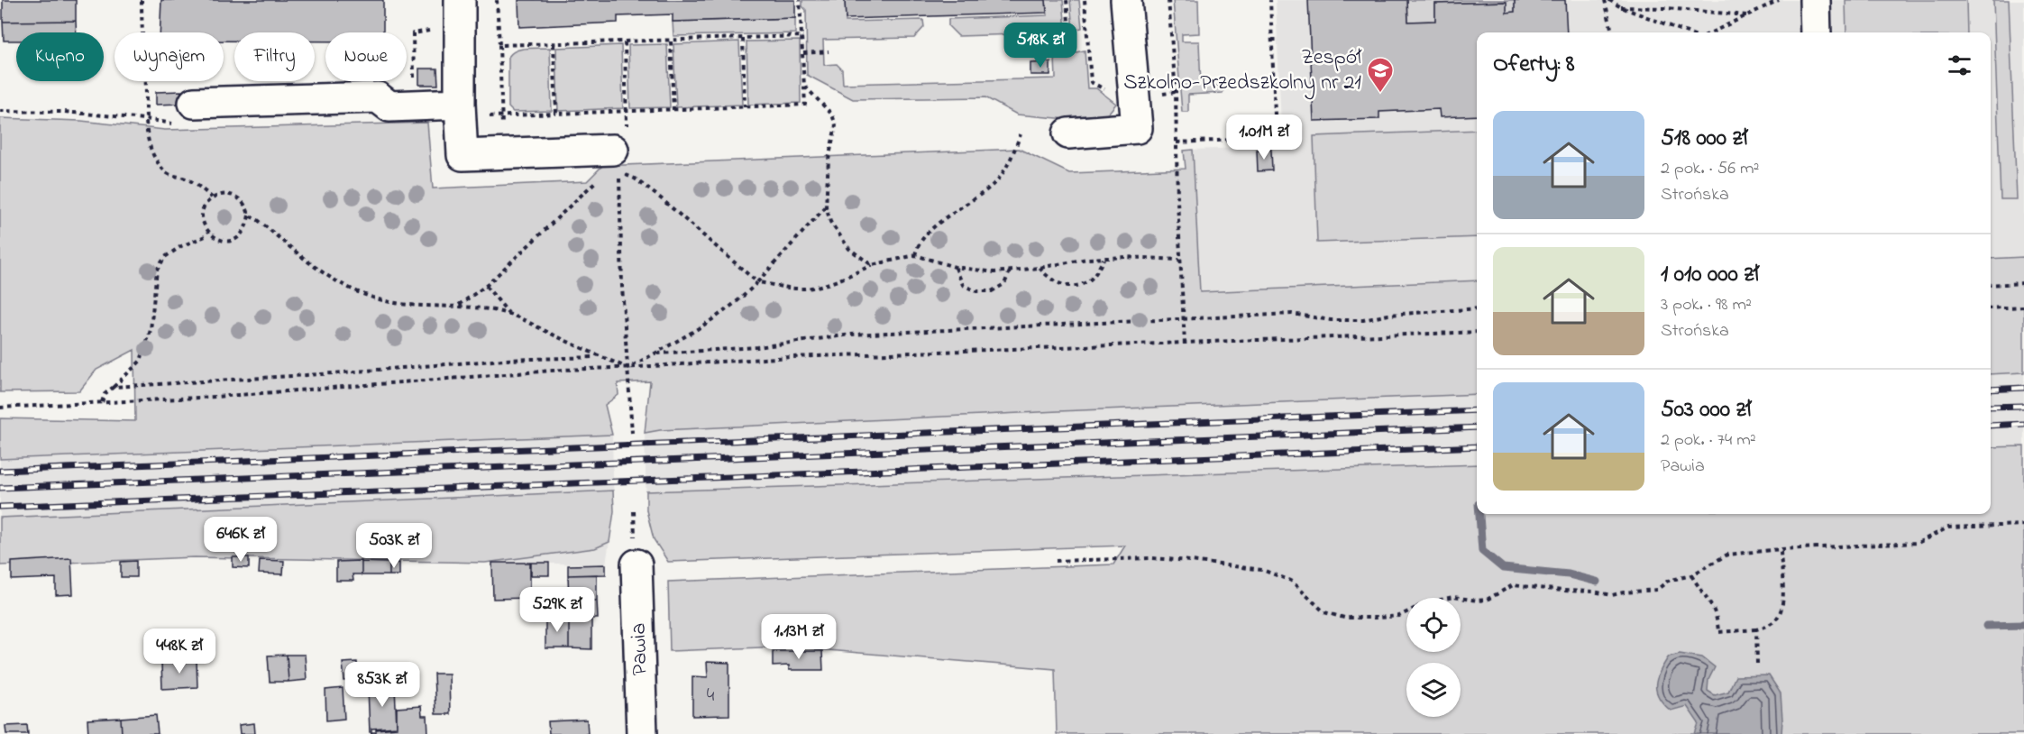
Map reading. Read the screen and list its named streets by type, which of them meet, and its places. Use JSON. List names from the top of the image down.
{
  "streets": {
    "street": ["Pawia"]
  },
  "places": {
    "school or university": ["Zespół Szkolno-Przedszkolny nr 21"]
  },
  "house_numbers": ["4"],
  "page": {
    "price": [
      "518K zł",
      "1.01M zł",
      "646K zł",
      "503K zł",
      "529K zł",
      "1.13M zł",
      "448K zł",
      "853K zł"
    ],
    "chip": [
      "Kupno",
      "Wynajem",
      "Filtry",
      "Nowe"
    ],
    "heading": "Oferty: 8",
    "list": [
      {
        "name": "518 000 zł",
        "note": "2 pok. · 56 m² · Strońska"
      },
      {
        "name": "1 010 000 zł",
        "note": "3 pok. · 98 m² · Strońska"
      },
      {
        "name": "503 000 zł",
        "note": "2 pok. · 74 m² · Pawia"
      }
    ]
  }
}
